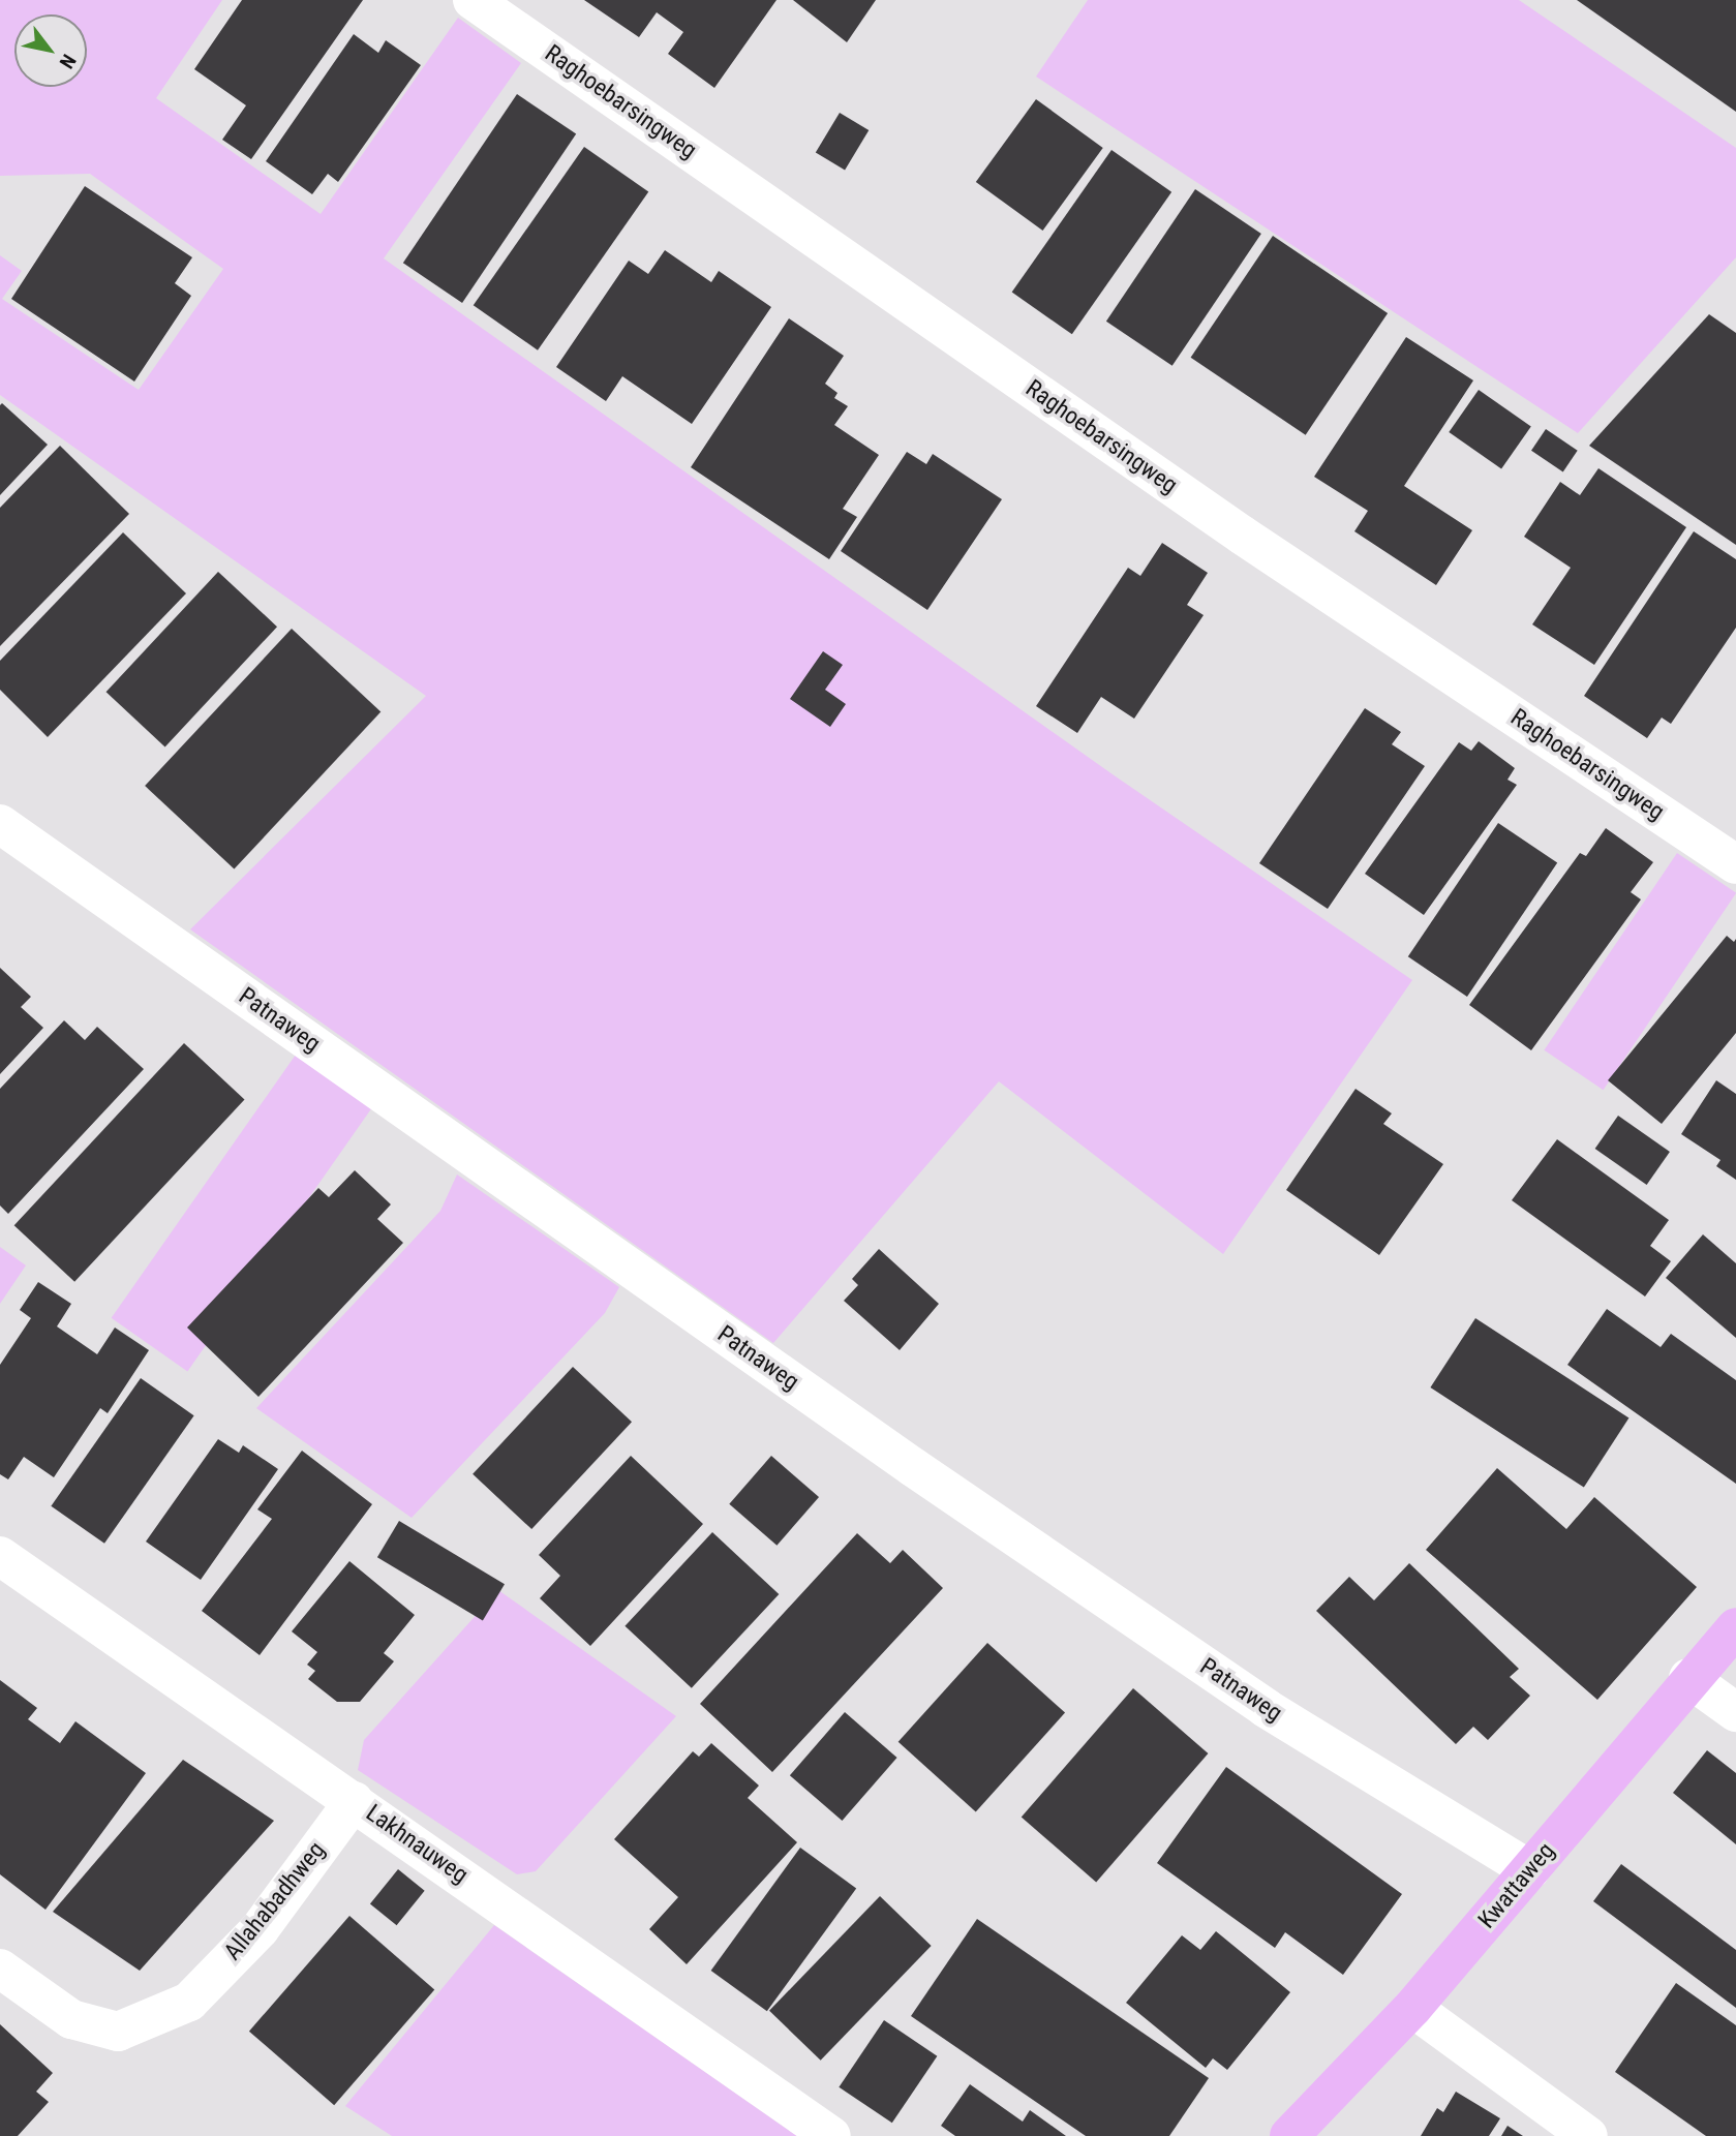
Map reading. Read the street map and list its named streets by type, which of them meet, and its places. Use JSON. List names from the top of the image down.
{
  "streets": {
    "main road": ["Kwattaweg"],
    "street": [
      "Raghoebarsingweg",
      "Patnaweg",
      "Lakhnauweg",
      "Allahabadhweg"
    ]
  },
  "crossings": [
    ["Patnaweg", "Kwattaweg"],
    ["Lakhnauweg", "Allahabadhweg"]
  ],
  "north": "bottom right"
}
